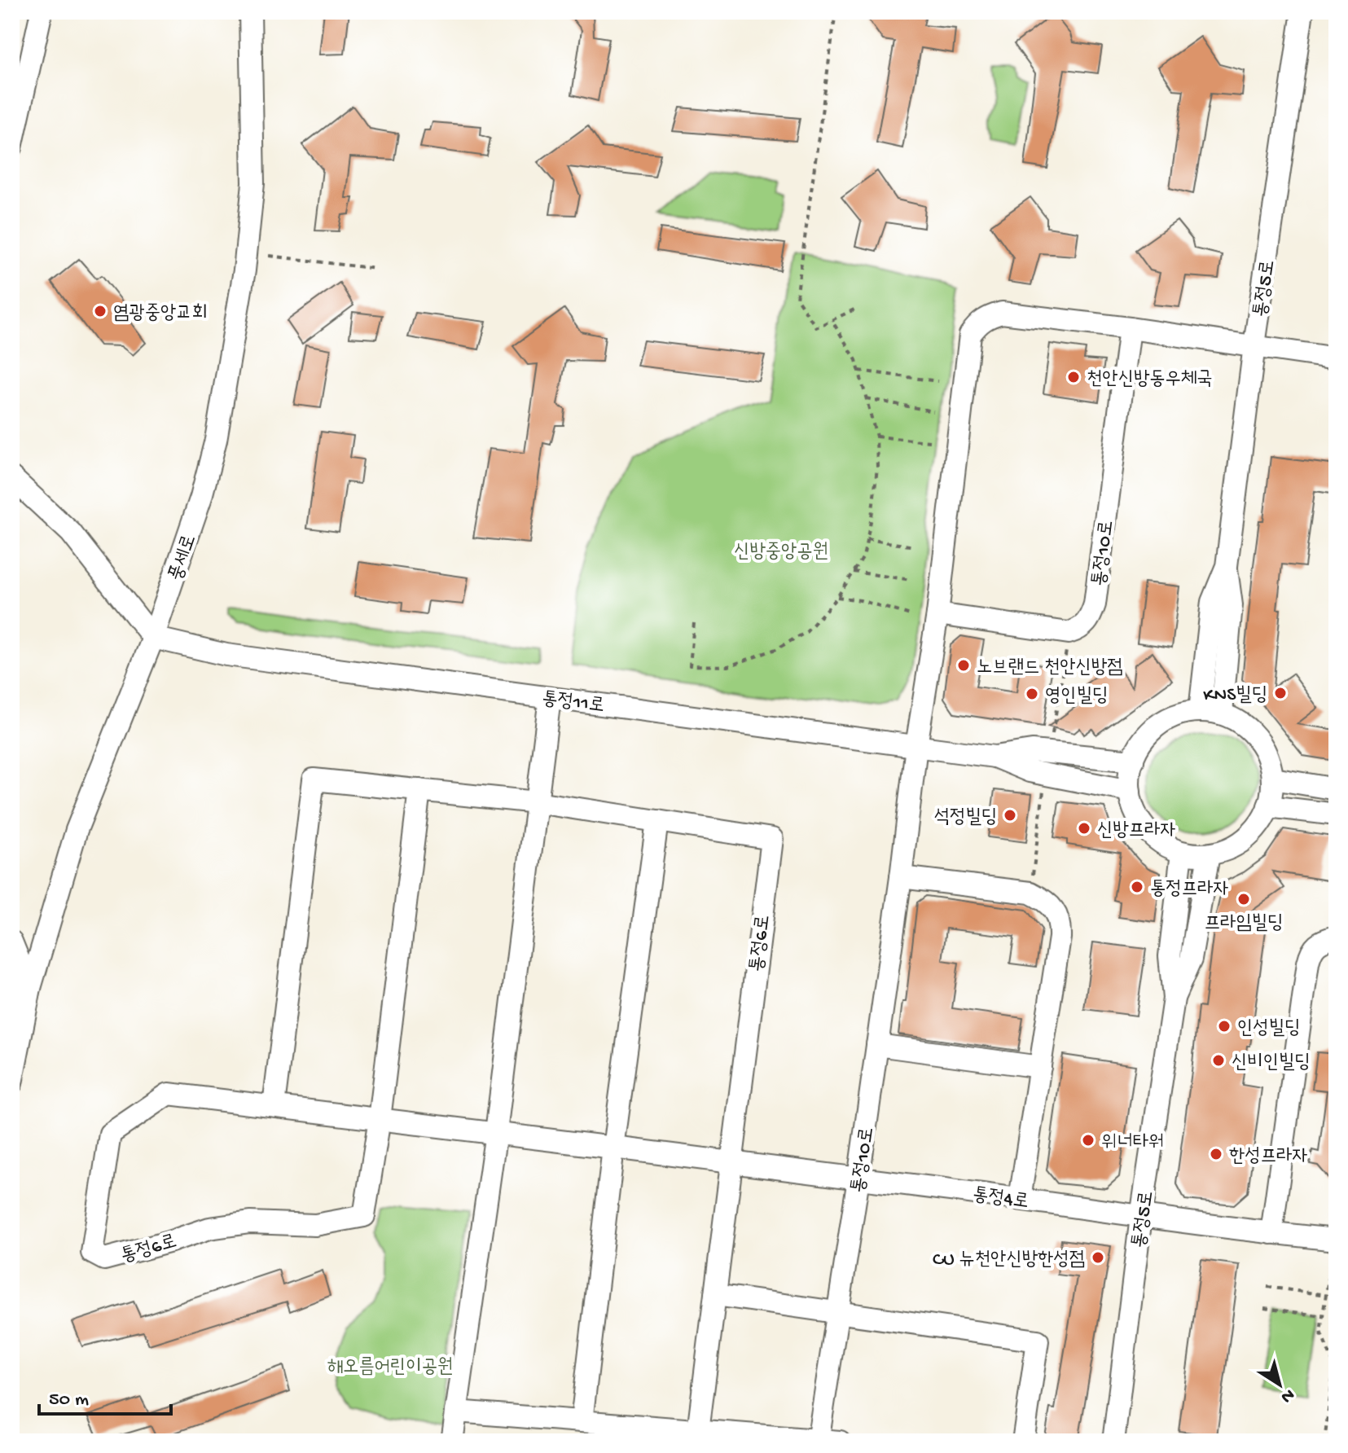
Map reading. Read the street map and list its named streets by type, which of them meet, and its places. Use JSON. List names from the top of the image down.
{
  "streets": {
    "street": [
      "통정5로",
      "통정10로",
      "풍세로",
      "통정11로",
      "통정6로",
      "통정4로"
    ]
  },
  "crossings": [
    ["통정5로", "통정10로"],
    ["통정5로", "통정4로"],
    ["통정10로", "통정11로"],
    ["통정10로", "통정4로"],
    ["풍세로", "통정11로"],
    ["통정6로", "통정4로"]
  ],
  "parks": ["신방중앙공원", "해오름어린이공원"],
  "places": [
    "염광중앙교회",
    "천안신방동우체국",
    "노브랜드 천안신방점",
    "KNS빌딩",
    "영인빌딩",
    "석정빌딩",
    "신방프라자",
    "통정프라자",
    "프라임빌딩",
    "인성빌딩",
    "신비인빌딩",
    "위너타워",
    "한성프라자",
    "CU 뉴천안신방한성점"
  ],
  "scale_bar": "50 m",
  "north": "bottom right"
}
